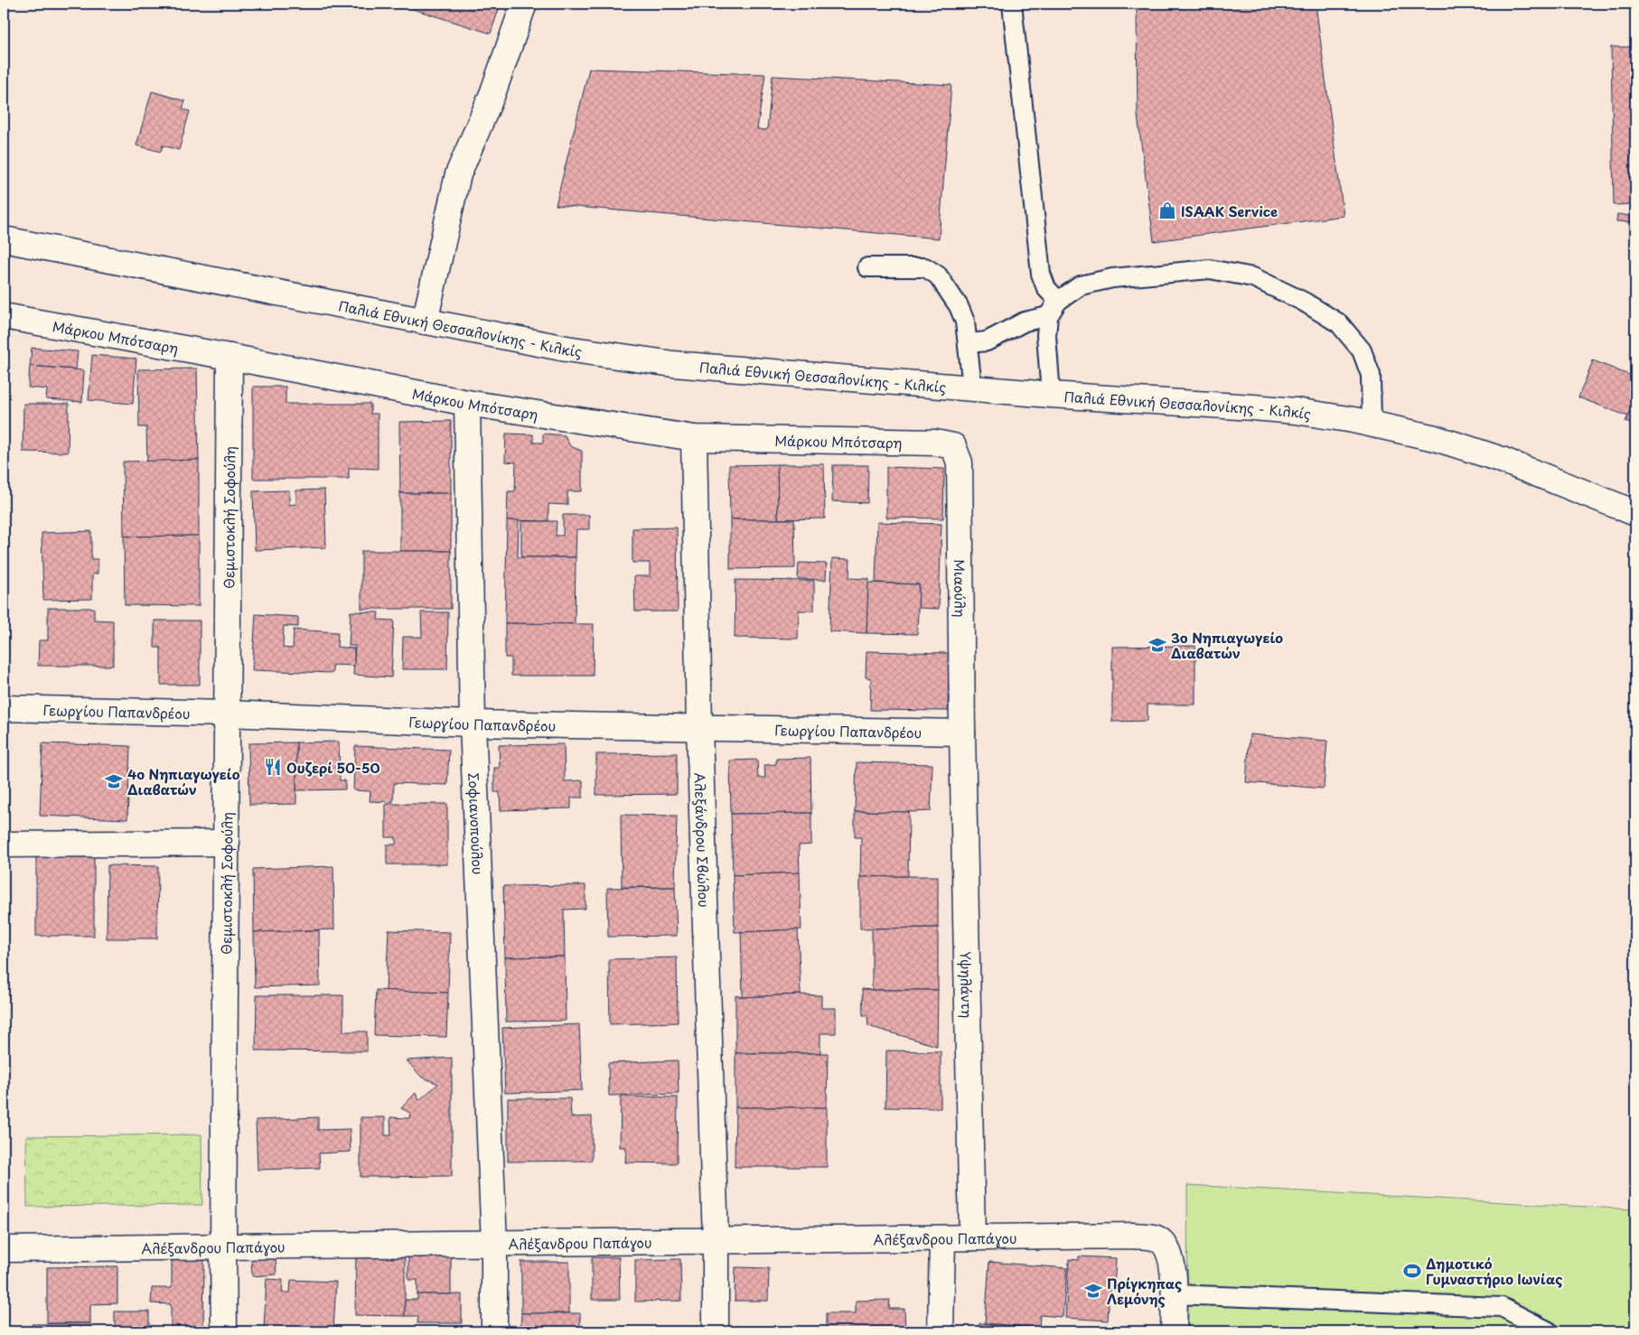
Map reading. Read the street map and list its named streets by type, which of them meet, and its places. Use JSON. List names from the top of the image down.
{
  "streets": {
    "street": [
      "Παλιά Εθνική Θεσσαλονίκης - Κιλκίς",
      "Μάρκου Μπότσαρη",
      "Θεμιστοκλή Σοφούλη",
      "Μιαούλη",
      "Γεωργίου Παπανδρέου",
      "Σοφιανοπούλου",
      "Αλεξάνδρου Σβώλου",
      "Υψηλάντη",
      "Αλέξανδρου Παπάγου"
    ]
  },
  "crossings": [
    ["Μάρκου Μπότσαρη", "Θεμιστοκλή Σοφούλη"],
    ["Μάρκου Μπότσαρη", "Μιαούλη"],
    ["Μάρκου Μπότσαρη", "Σοφιανοπούλου"],
    ["Μάρκου Μπότσαρη", "Αλεξάνδρου Σβώλου"],
    ["Θεμιστοκλή Σοφούλη", "Γεωργίου Παπανδρέου"],
    ["Θεμιστοκλή Σοφούλη", "Αλέξανδρου Παπάγου"],
    ["Μιαούλη", "Γεωργίου Παπανδρέου"],
    ["Μιαούλη", "Υψηλάντη"],
    ["Γεωργίου Παπανδρέου", "Σοφιανοπούλου"],
    ["Γεωργίου Παπανδρέου", "Αλεξάνδρου Σβώλου"],
    ["Γεωργίου Παπανδρέου", "Υψηλάντη"],
    ["Σοφιανοπούλου", "Αλέξανδρου Παπάγου"],
    ["Αλεξάνδρου Σβώλου", "Αλέξανδρου Παπάγου"],
    ["Υψηλάντη", "Αλέξανδρου Παπάγου"]
  ],
  "places": {
    "shop": ["ISAAK Service"],
    "school or university": ["3ο Νηπιαγωγείο Διαβατών", "4ο Νηπιαγωγείο Διαβατών", "Πρίγκηπας Λεμόνης"],
    "restaurant": ["Ουζερί 50-50"],
    "sports": ["Δημοτικό Γυμναστήριο Ιωνίας"]
  }
}
